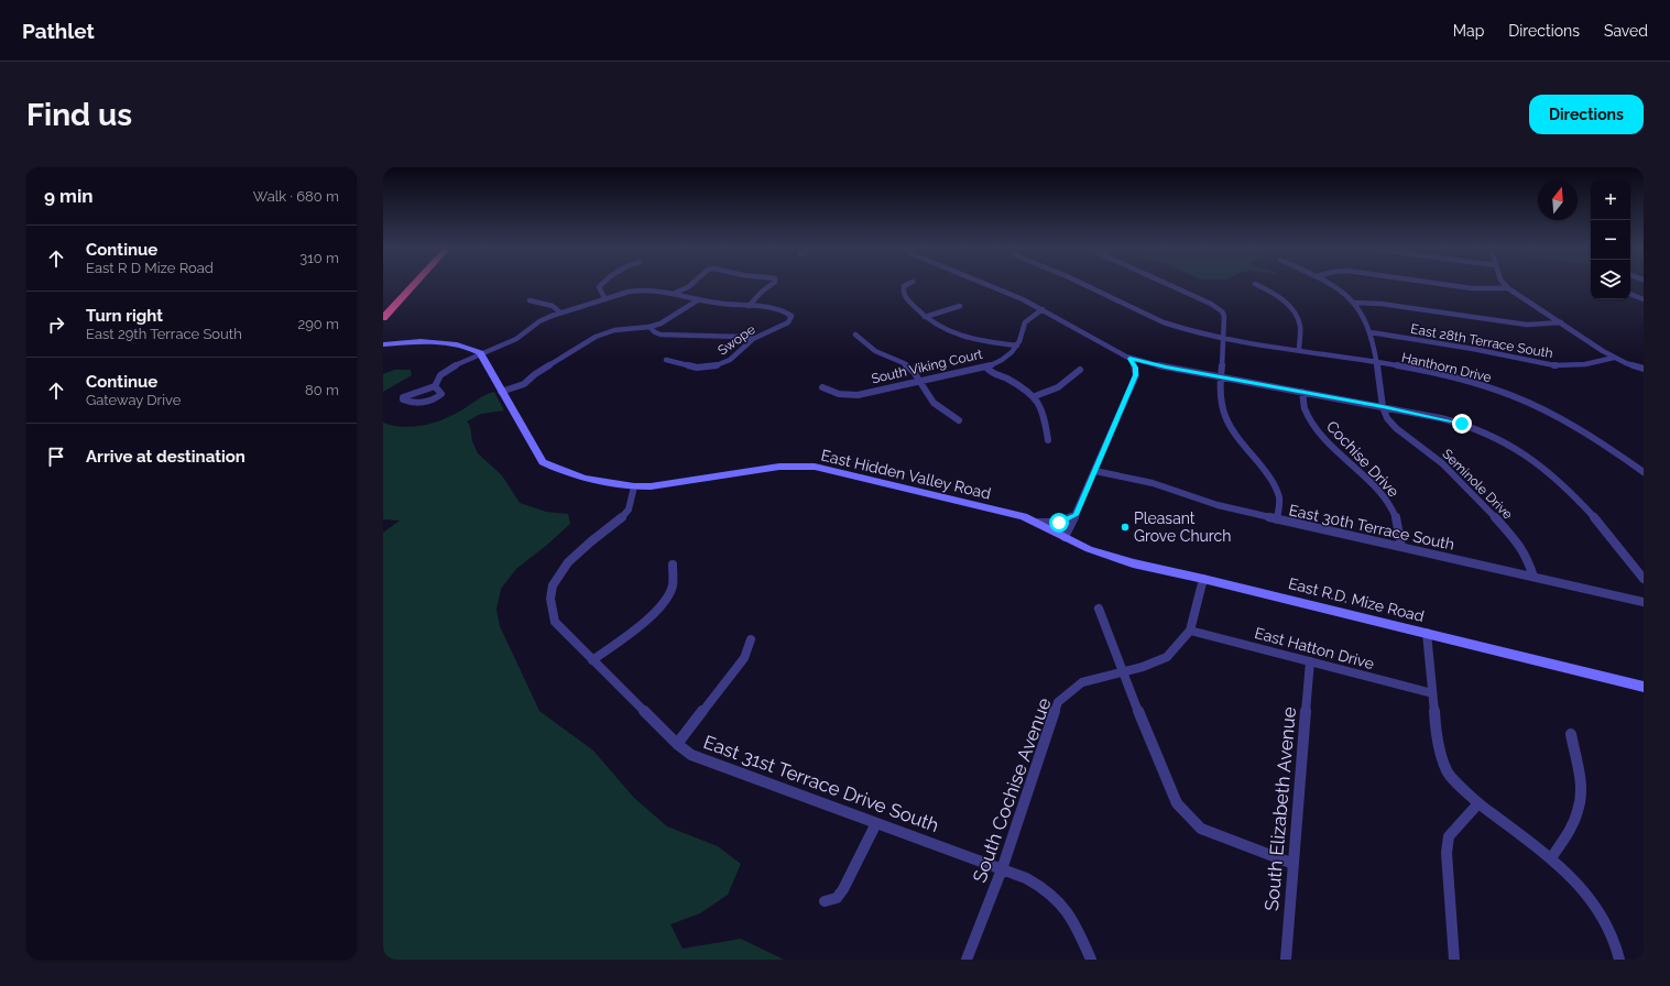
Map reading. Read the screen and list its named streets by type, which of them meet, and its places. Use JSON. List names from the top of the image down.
{
  "streets": {
    "main road": ["East Hidden Valley Road", "East R.D. Mize Road"],
    "street": [
      "Swope",
      "East 28th Terrace South",
      "South Viking Court",
      "Hanthorn Drive",
      "Cochise Drive",
      "Seminole Drive",
      "East 30th Terrace South",
      "East Hatton Drive",
      "East 31st Terrace Drive South",
      "South Cochise Avenue",
      "South Elizabeth Avenue"
    ]
  },
  "crossings": [
    ["East 28th Terrace South", "Seminole Drive"],
    ["Hanthorn Drive", "Seminole Drive"],
    ["Cochise Drive", "East 30th Terrace South"],
    ["East Hidden Valley Road", "East R.D. Mize Road"],
    ["East Hidden Valley Road", "East 31st Terrace Drive South"],
    ["Seminole Drive", "East 30th Terrace South"],
    ["East R.D. Mize Road", "South Cochise Avenue"],
    ["East Hatton Drive", "South Cochise Avenue"],
    ["East Hatton Drive", "South Elizabeth Avenue"],
    ["East 31st Terrace Drive South", "South Cochise Avenue"]
  ],
  "places": ["Pleasant Grove Church"],
  "north": "top",
  "page": {
    "header": "Pathlet",
    "nav": ["Map", "Directions", "Saved"],
    "buttons": "Directions",
    "title": "Find us",
    "heading": ["9 min", "Walk · 680 m"],
    "map_buttons": ["+", "−"],
    "list": [
      ["Continue", "East R D Mize Road", "310 m"],
      ["Turn right", "East 29th Terrace South", "290 m"],
      ["Continue", "Gateway Drive", "80 m"],
      "Arrive at destination"
    ]
  }
}
